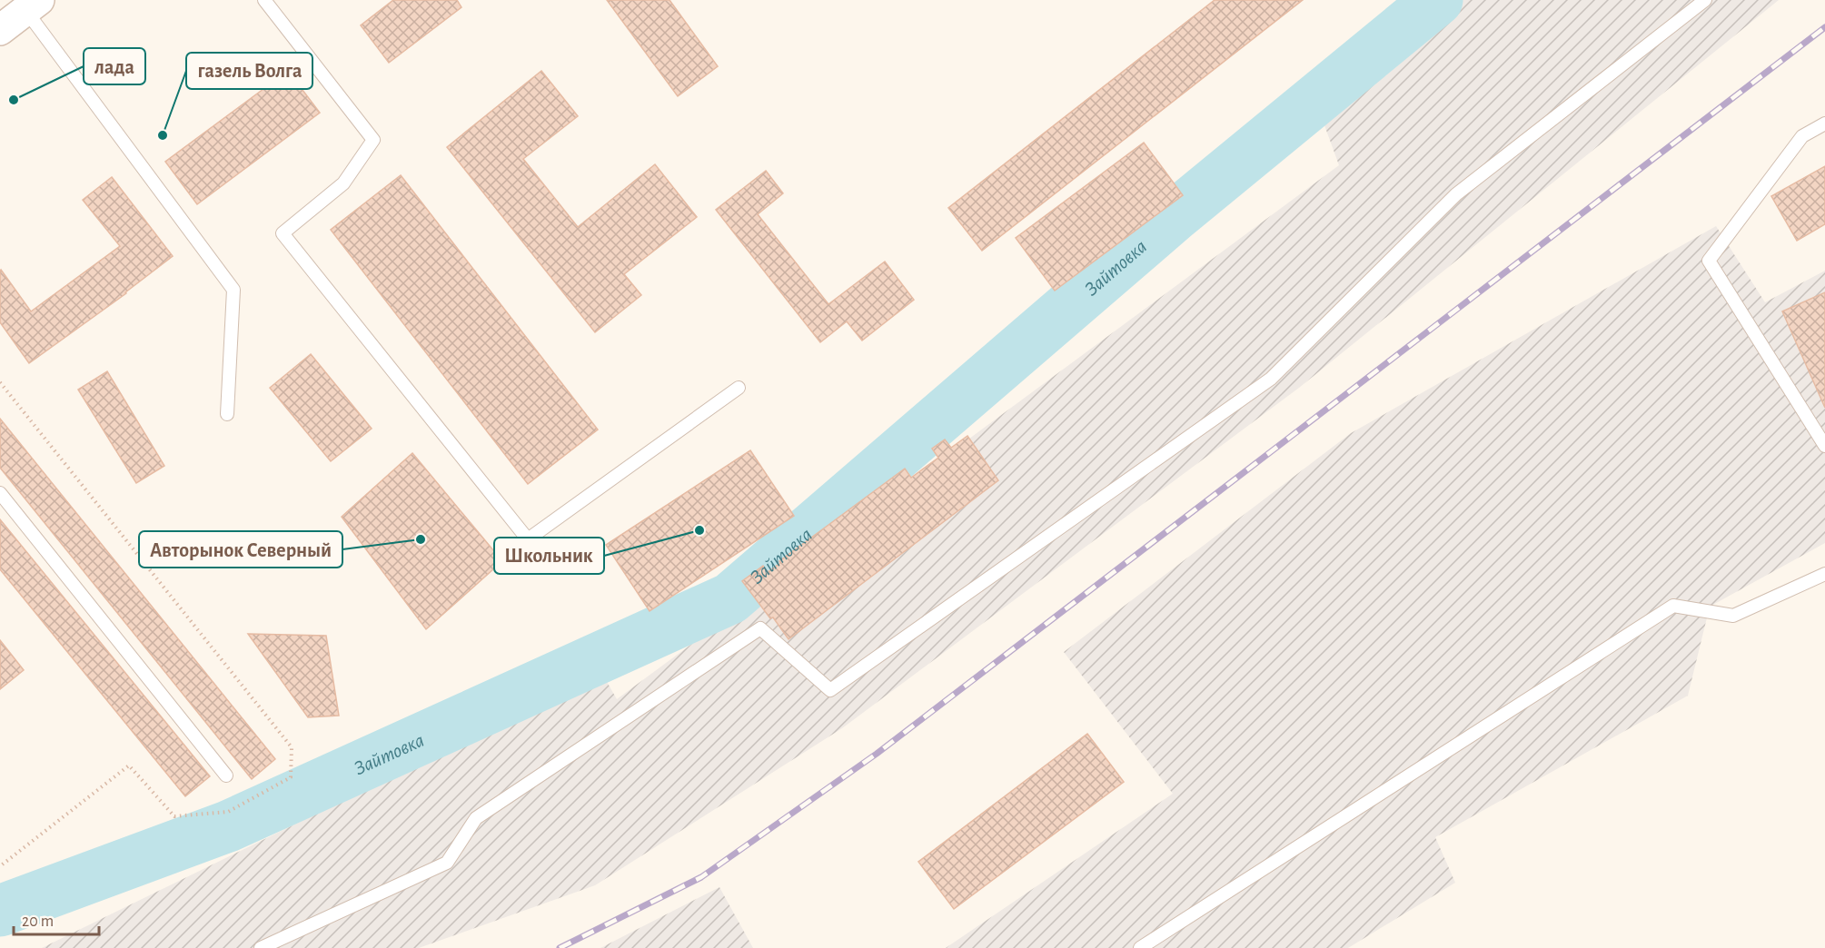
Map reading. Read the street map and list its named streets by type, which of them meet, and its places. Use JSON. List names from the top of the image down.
{
  "water": ["Зайтовка"],
  "places": [
    "лада",
    "газель Волга",
    "Школьник",
    "Авторынок Северный"
  ],
  "scale_bar": "20 m"
}
